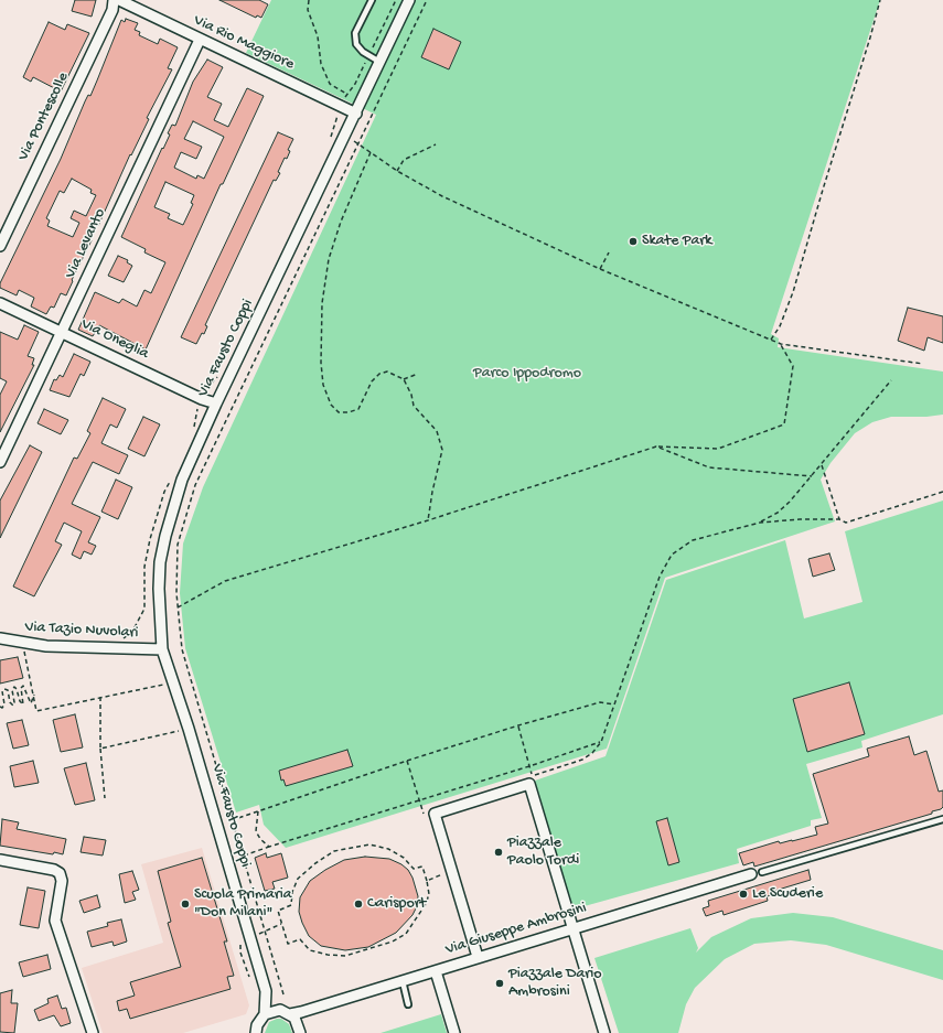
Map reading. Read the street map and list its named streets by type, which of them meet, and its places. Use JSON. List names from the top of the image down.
{
  "streets": {
    "street": [
      "Via Rio Maggiore",
      "Via Pontescolle",
      "Via Levanto",
      "Via Oneglia",
      "Via Fausto Coppi",
      "Via Tazio Nuvolari",
      "Via Giuseppe Ambrosini"
    ]
  },
  "crossings": [
    ["Via Rio Maggiore", "Via Levanto"],
    ["Via Rio Maggiore", "Via Fausto Coppi"],
    ["Via Levanto", "Via Oneglia"],
    ["Via Oneglia", "Via Fausto Coppi"],
    ["Via Fausto Coppi", "Via Tazio Nuvolari"]
  ],
  "parks": ["Parco Ippodromo"],
  "places": [
    "Skate Park",
    "Piazzale Paolo Tordi",
    "Le Scuderie",
    "Scuola Primaria \"Don Milani\"",
    "Carisport",
    "Piazzale Dario Ambrosini"
  ]
}
